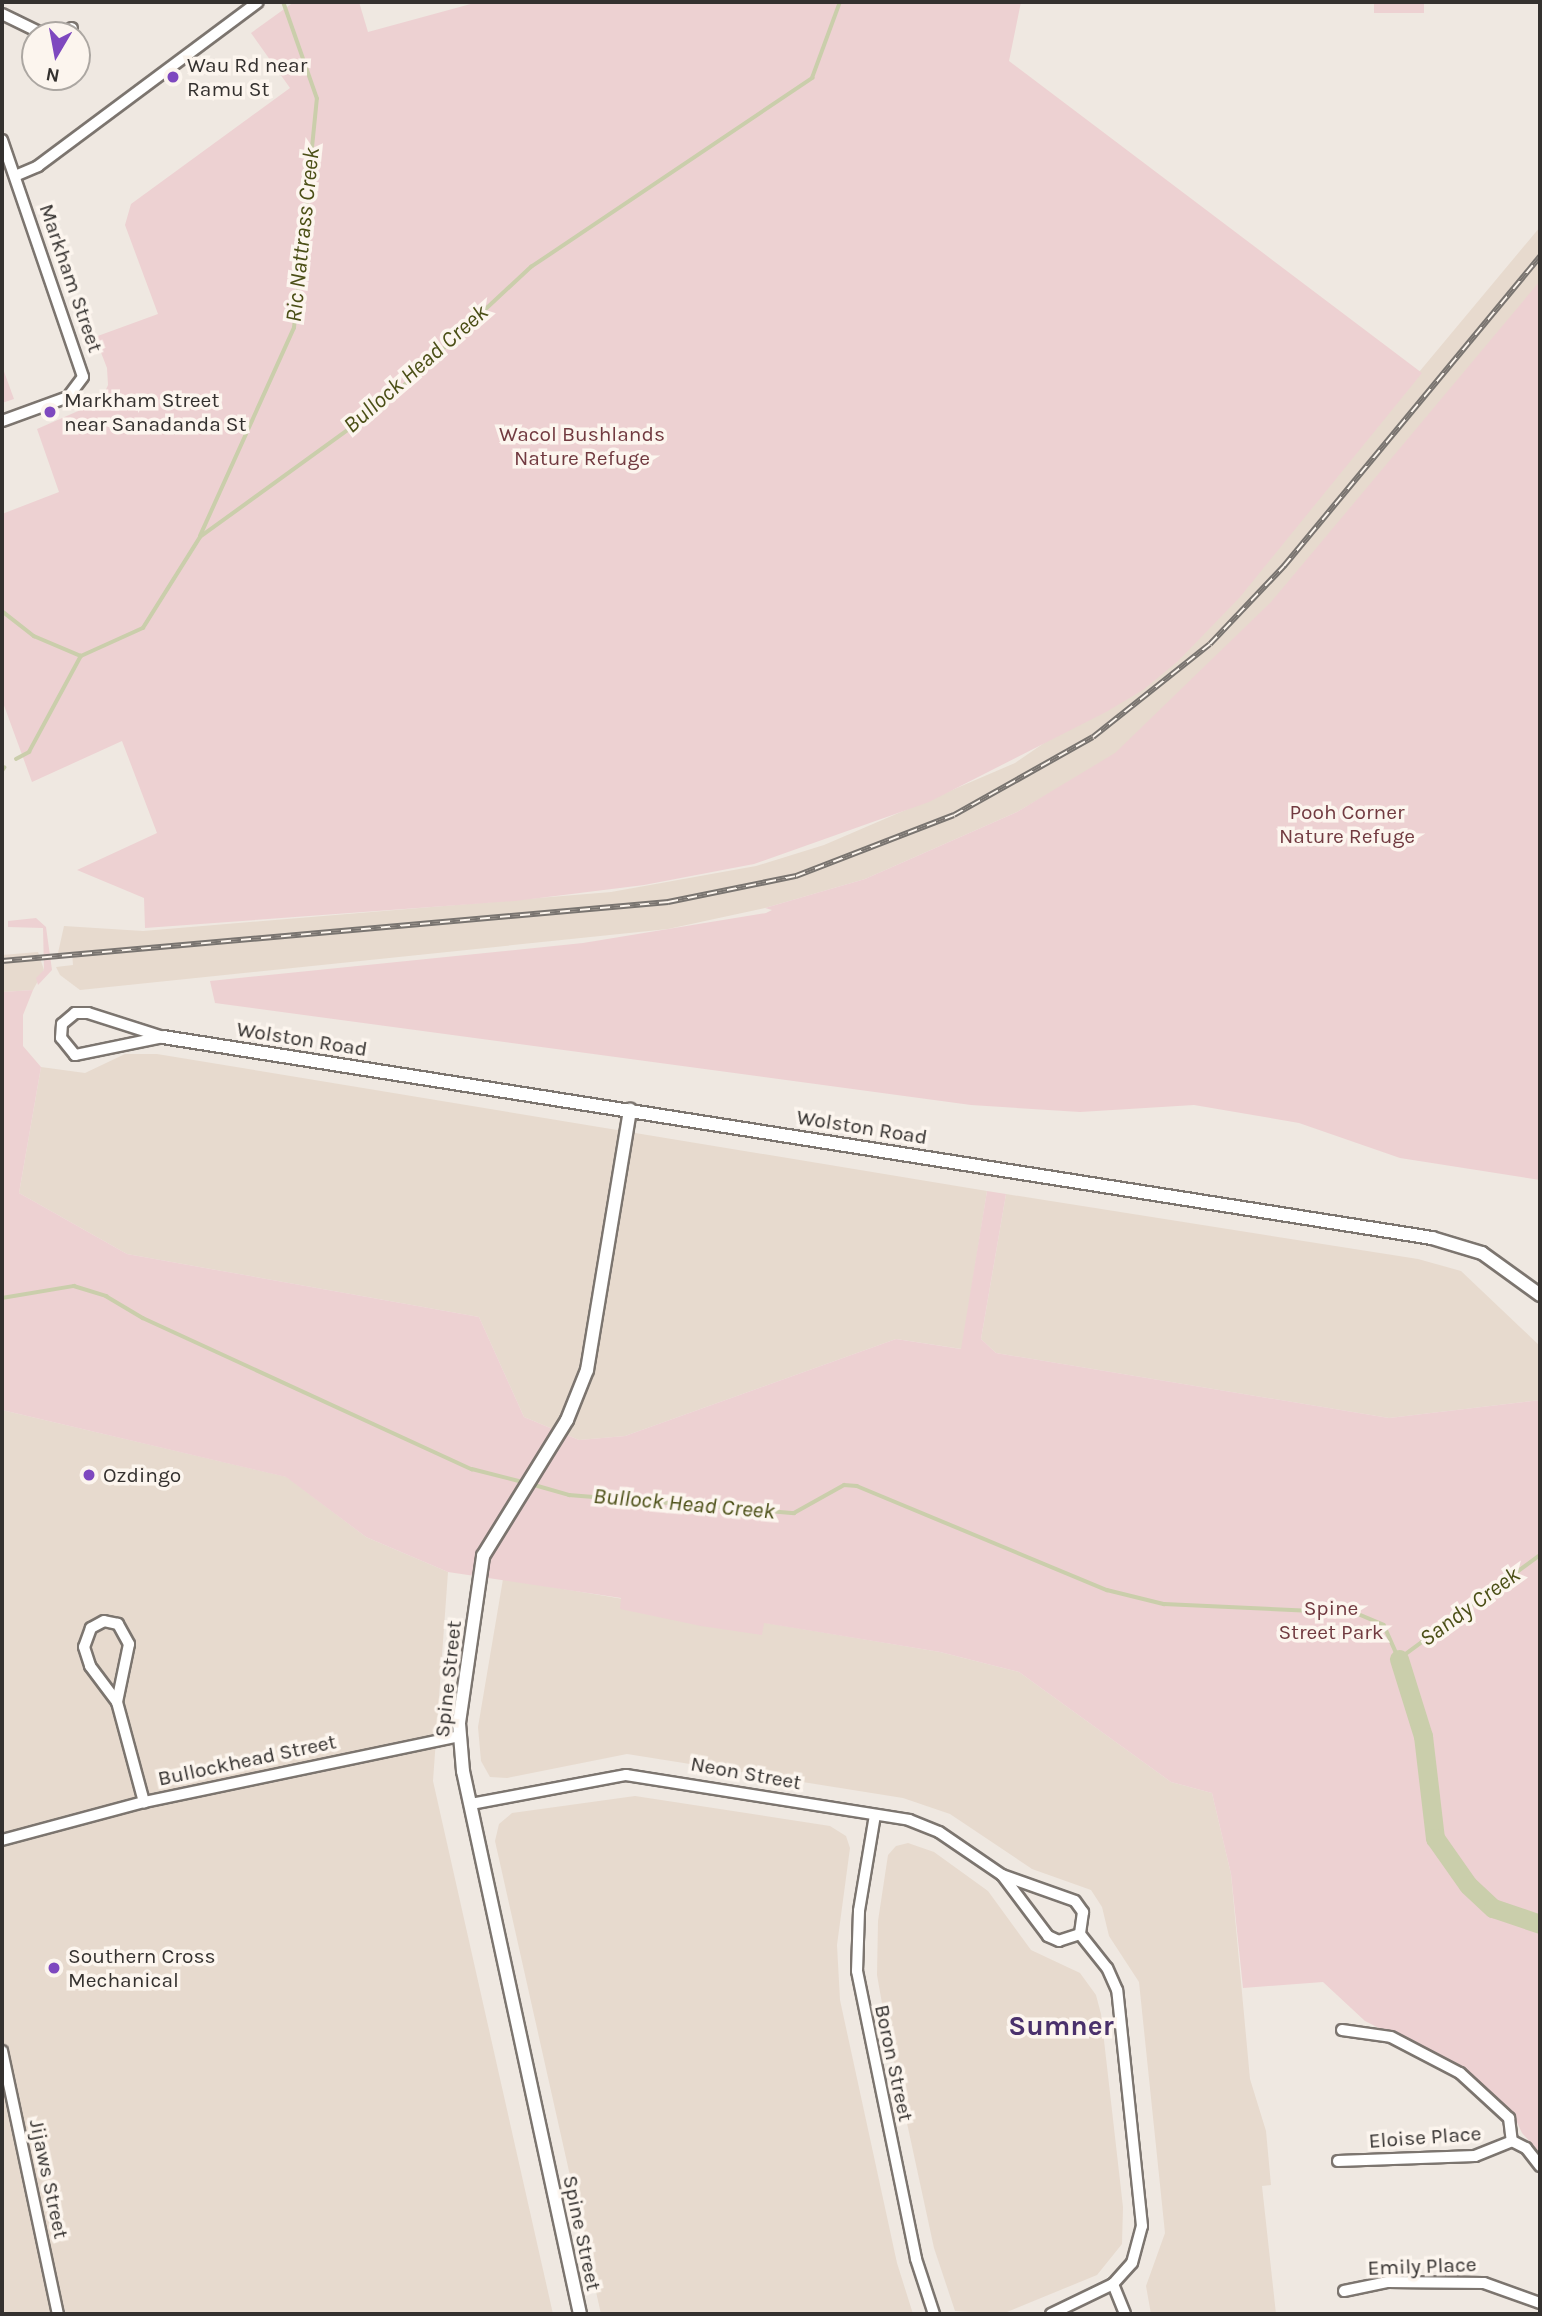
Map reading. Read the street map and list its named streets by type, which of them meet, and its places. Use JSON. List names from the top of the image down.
{
  "streets": {
    "street": [
      "Markham Street",
      "Wolston Road",
      "Spine Street",
      "Bullockhead Street",
      "Neon Street",
      "Boron Street",
      "Eloise Place",
      "Jijaws Street",
      "Emily Place"
    ]
  },
  "crossings": [
    ["Wolston Road", "Spine Street"],
    ["Spine Street", "Bullockhead Street"],
    ["Spine Street", "Neon Street"],
    ["Neon Street", "Boron Street"]
  ],
  "districts": ["Sumner"],
  "water": ["Ric Nattrass Creek", "Bullock Head Creek", "Sandy Creek"],
  "parks": ["Wacol Bushlands Nature Refuge", "Pooh Corner Nature Refuge", "Spine Street Park"],
  "places": [
    "Wau Rd near Ramu St",
    "Markham Street near Sanadanda St",
    "Ozdingo",
    "Southern Cross Mechanical"
  ],
  "north": "bottom"
}
